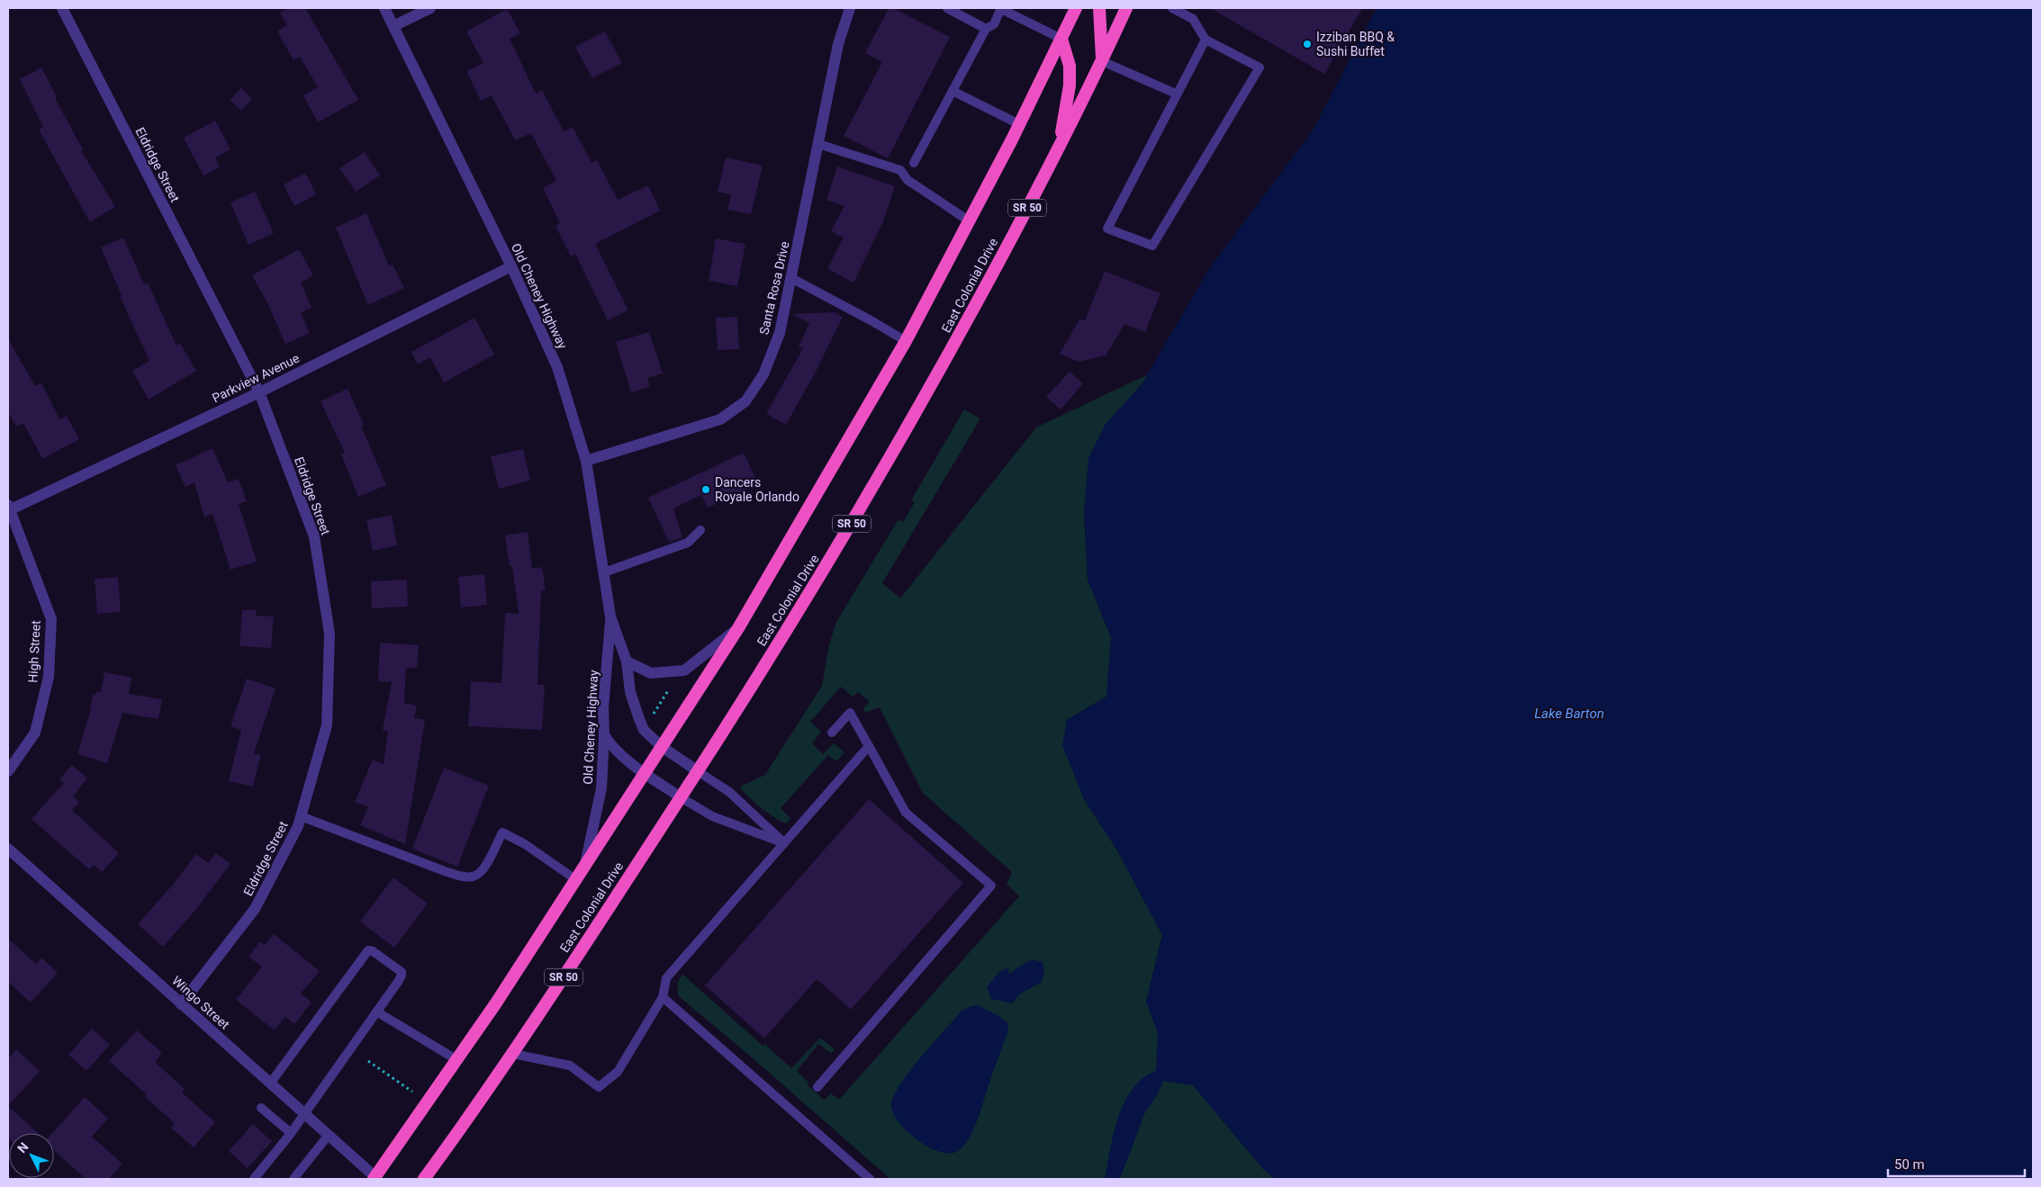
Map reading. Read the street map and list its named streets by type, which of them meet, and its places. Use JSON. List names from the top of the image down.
{
  "streets": {
    "highway": ["SR 50", "East Colonial Drive"],
    "street": [
      "Eldridge Street",
      "Santa Rosa Drive",
      "Old Cheney Highway",
      "Parkview Avenue",
      "High Street",
      "Wingo Street"
    ]
  },
  "crossings": [
    ["Eldridge Street", "Parkview Avenue"],
    ["Eldridge Street", "Wingo Street"],
    ["East Colonial Drive", "Old Cheney Highway"],
    ["Santa Rosa Drive", "Old Cheney Highway"],
    ["Old Cheney Highway", "Parkview Avenue"],
    ["Parkview Avenue", "High Street"]
  ],
  "water": ["Lake Barton"],
  "places": ["Izziban BBQ & Sushi Buffet", "Dancers Royale Orlando"],
  "scale_bar": "50 m",
  "north": "top left"
}
